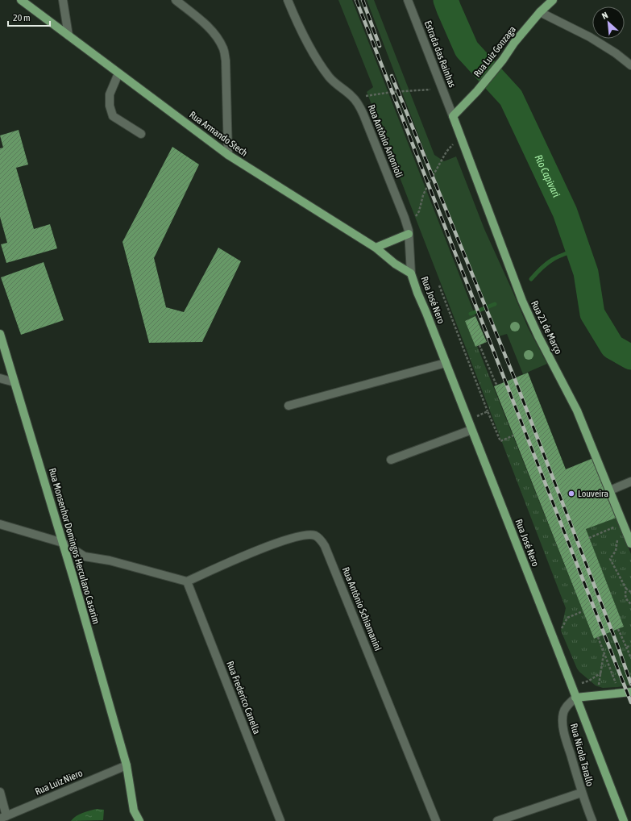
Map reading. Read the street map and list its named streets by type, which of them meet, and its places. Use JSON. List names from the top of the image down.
{
  "streets": {
    "main road": [
      "Rua Luiz Gonzaga",
      "Rua Armando Stech",
      "Rua José Nero",
      "Rua 21 de Março",
      "Rua Monsenhor Domingos Herculano Casarim"
    ],
    "street": [
      "Estrada das Rainhas",
      "Rua Antônio Antonioli",
      "Rua Antônio Schiamanini",
      "Rua Frederico Canella",
      "Rua Nicola Tarallo",
      "Rua Luiz Niero"
    ]
  },
  "crossings": [
    ["Rua Luiz Gonzaga", "Estrada das Rainhas"],
    ["Rua Luiz Gonzaga", "Rua 21 de Março"],
    ["Estrada das Rainhas", "Rua 21 de Março"],
    ["Rua Armando Stech", "Rua Antônio Antonioli"],
    ["Rua Armando Stech", "Rua José Nero"],
    ["Rua Antônio Antonioli", "Rua José Nero"],
    ["Rua José Nero", "Rua Nicola Tarallo"],
    ["Rua Monsenhor Domingos Herculano Casarim", "Rua Luiz Niero"],
    ["Rua Antônio Schiamanini", "Rua Frederico Canella"]
  ],
  "water": ["Rio Capivari"],
  "places": ["Louveira"],
  "scale_bar": "20 m",
  "north": "top left"
}
